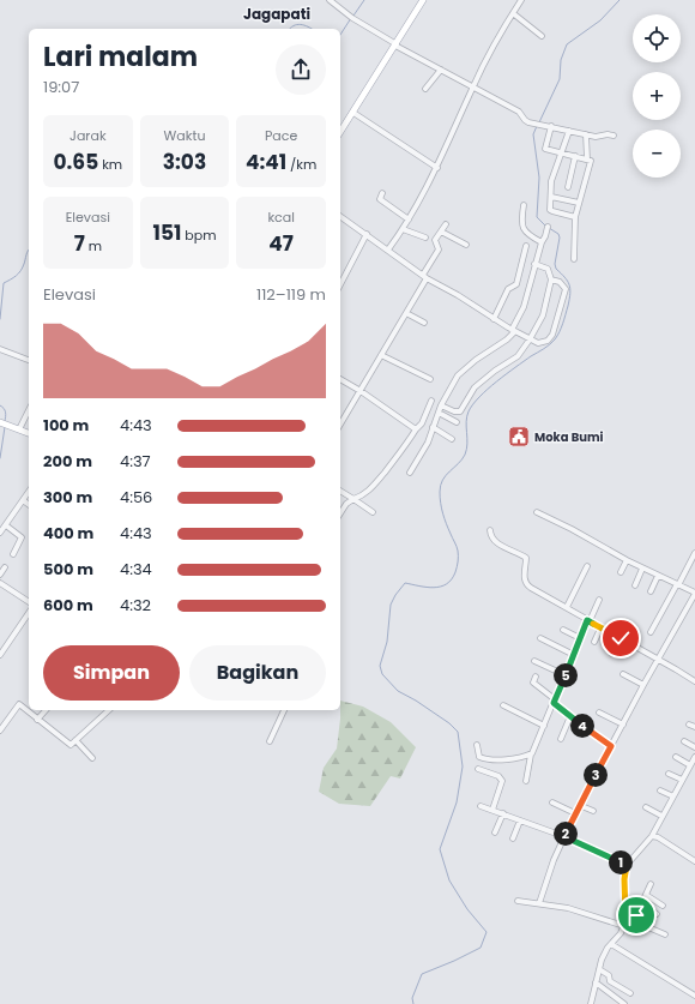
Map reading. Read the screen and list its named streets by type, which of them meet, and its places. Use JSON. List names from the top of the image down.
{
  "districts": ["Jagapati"],
  "places": {
    "public building": ["Moka Bumi"]
  },
  "page": {
    "map_buttons": ["+", "−"],
    "heading": ["Lari malam", "19:07"],
    "stats": [
      ["Jarak", "0.65 km"],
      ["Waktu", "3:03"],
      ["Pace", "4:41 /km"],
      ["Elevasi", "7 m"],
      ["151 bpm"],
      ["kcal", "47"]
    ],
    "chart": ["Elevasi", "112–119 m"],
    "list": [
      {
        "name": "100 m",
        "note": "4:43"
      },
      {
        "name": "200 m",
        "note": "4:37"
      },
      {
        "name": "300 m",
        "note": "4:56"
      },
      {
        "name": "400 m",
        "note": "4:43"
      },
      {
        "name": "500 m",
        "note": "4:34"
      },
      {
        "name": "600 m",
        "note": "4:32"
      }
    ],
    "buttons": ["Simpan", "Bagikan"],
    "pins": [
      "5",
      "4",
      "3",
      "2",
      "1"
    ]
  }
}
